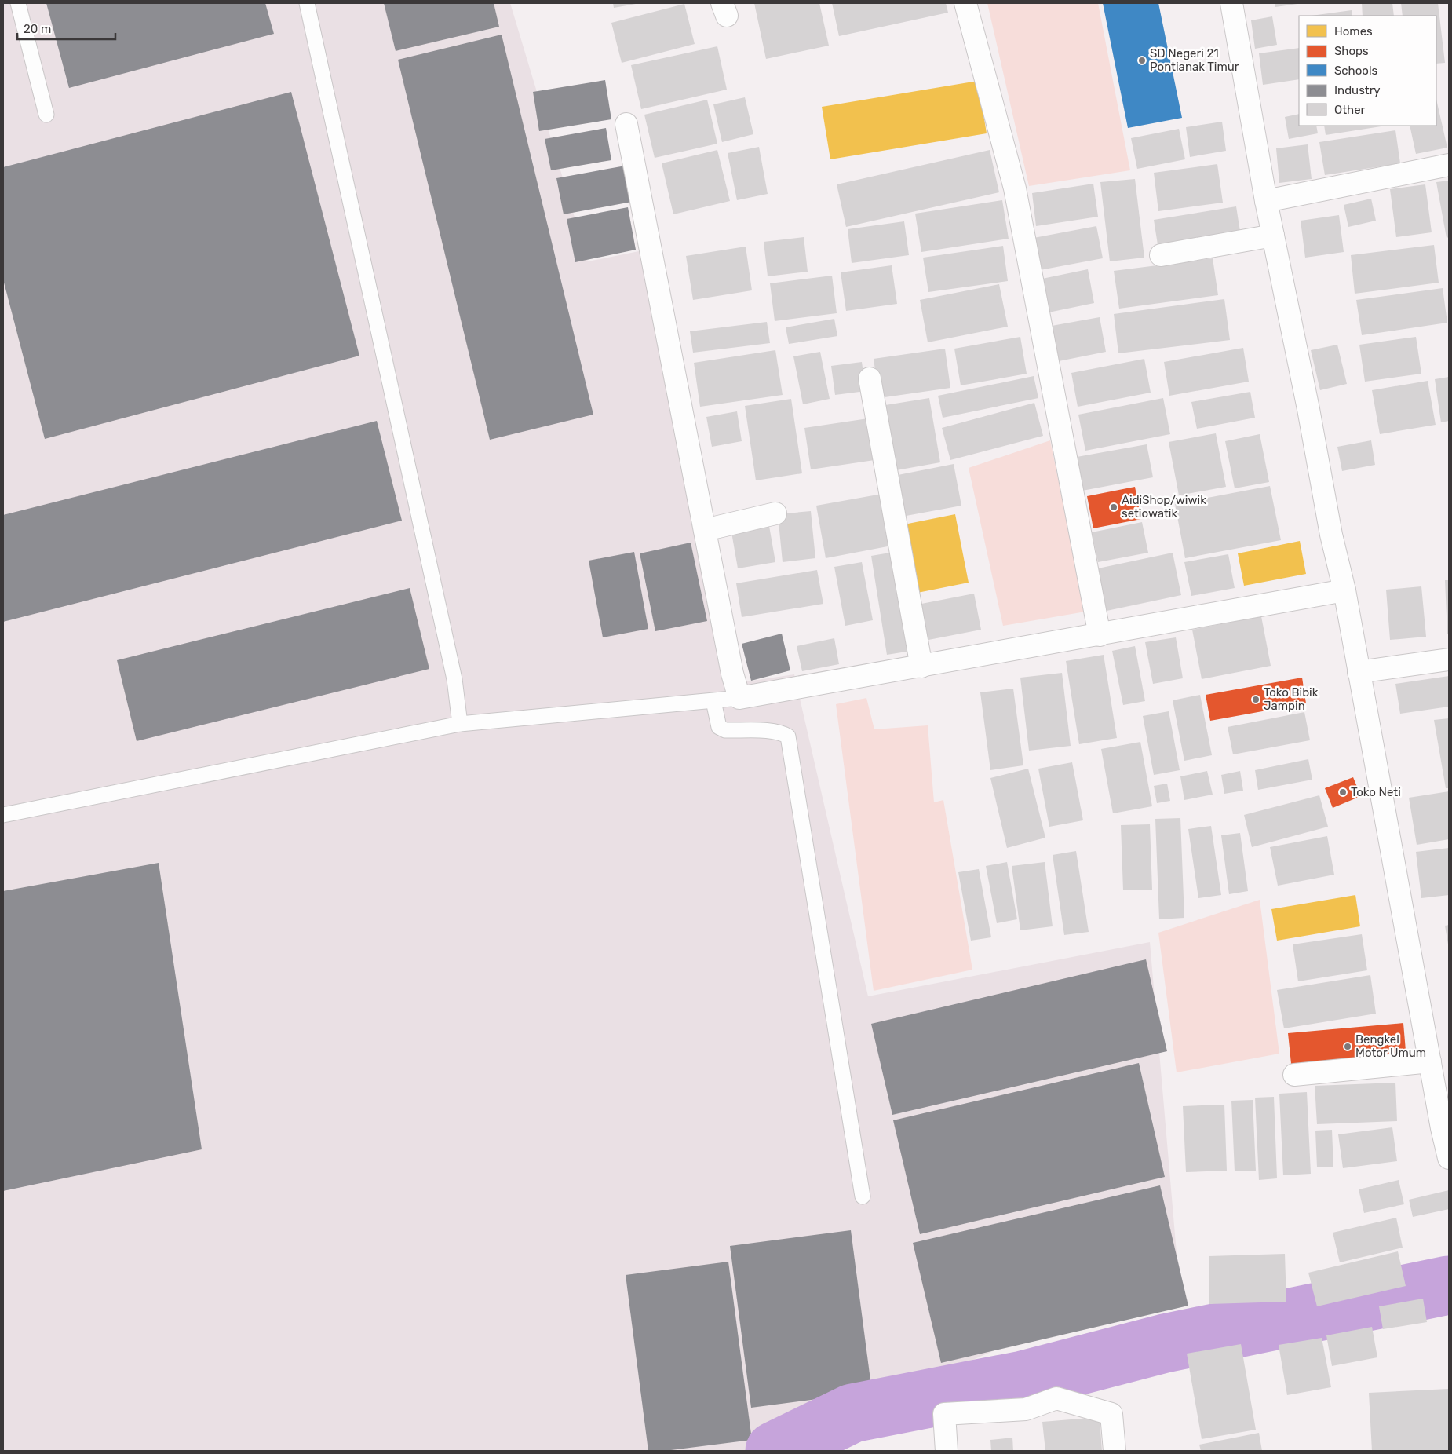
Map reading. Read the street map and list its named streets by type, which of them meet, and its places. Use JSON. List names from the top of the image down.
{
  "places": [
    "SD Negeri 21 Pontianak Timur",
    "AidiShop/wiwik setiowatik",
    "Toko Bibik Jampin",
    "Toko Neti",
    "Bengkel Motor Umum"
  ],
  "legend": [
    "Homes",
    "Shops",
    "Schools",
    "Industry",
    "Other"
  ],
  "scale_bar": "20 m"
}
